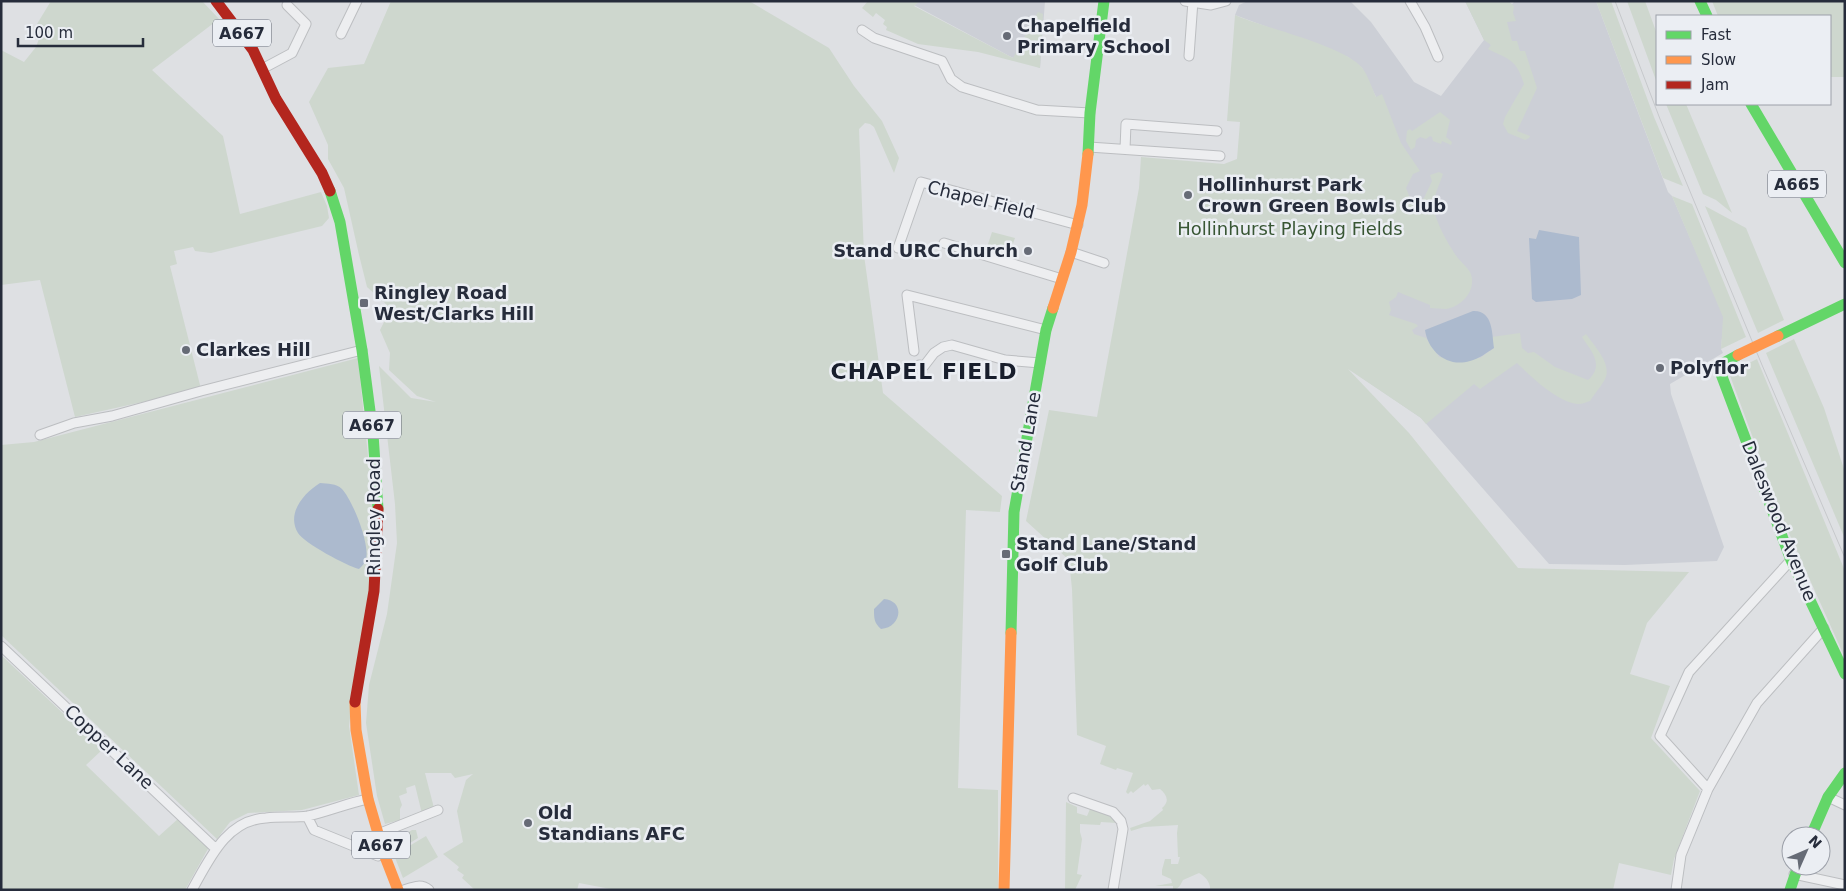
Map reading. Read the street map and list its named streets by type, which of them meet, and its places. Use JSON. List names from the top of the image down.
{
  "streets": {
    "street": [
      "A667",
      "A665",
      "Chapel Field",
      "Stand Lane",
      "Ringley Road",
      "Daleswood Avenue",
      "Copper Lane"
    ]
  },
  "crossings": [
    ["A667", "Ringley Road"],
    ["Chapel Field", "Stand Lane"]
  ],
  "districts": ["CHAPEL FIELD"],
  "parks": ["Hollinhurst Playing Fields"],
  "places": {
    "other": [
      "Chapelfield Primary School",
      "Hollinhurst Park Crown Green Bowls Club",
      "Stand URC Church",
      "Clarkes Hill",
      "Polyflor",
      "Old Standians AFC"
    ],
    "transit": ["Ringley Road West/Clarks Hill", "Stand Lane/Stand Golf Club"]
  },
  "legend": ["Fast", "Slow", "Jam"],
  "scale_bar": "100 m",
  "north": "top right"
}
